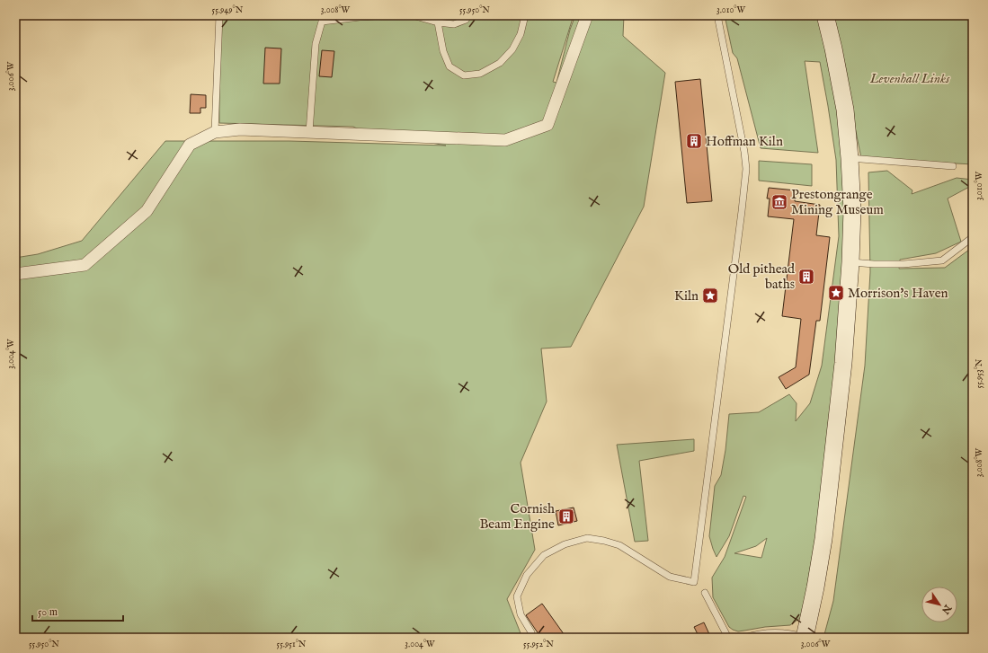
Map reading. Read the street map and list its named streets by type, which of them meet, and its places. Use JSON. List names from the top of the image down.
{
  "parks": ["Levenhall Links"],
  "places": {
    "building": ["Hoffman Kiln", "Old pithead baths", "Cornish Beam Engine"],
    "museum": ["Prestongrange Mining Museum"],
    "place": ["Morrison's Haven", "Kiln"]
  },
  "scale_bar": "50 m",
  "north": "bottom right",
  "coordinates": [
    "55.949°N",
    "3.008°W",
    "55.950°N",
    "3.010°W",
    "3.006°W",
    "3.004°W",
    "55.953°N",
    "55.951°N",
    "55.952°N"
  ]
}
